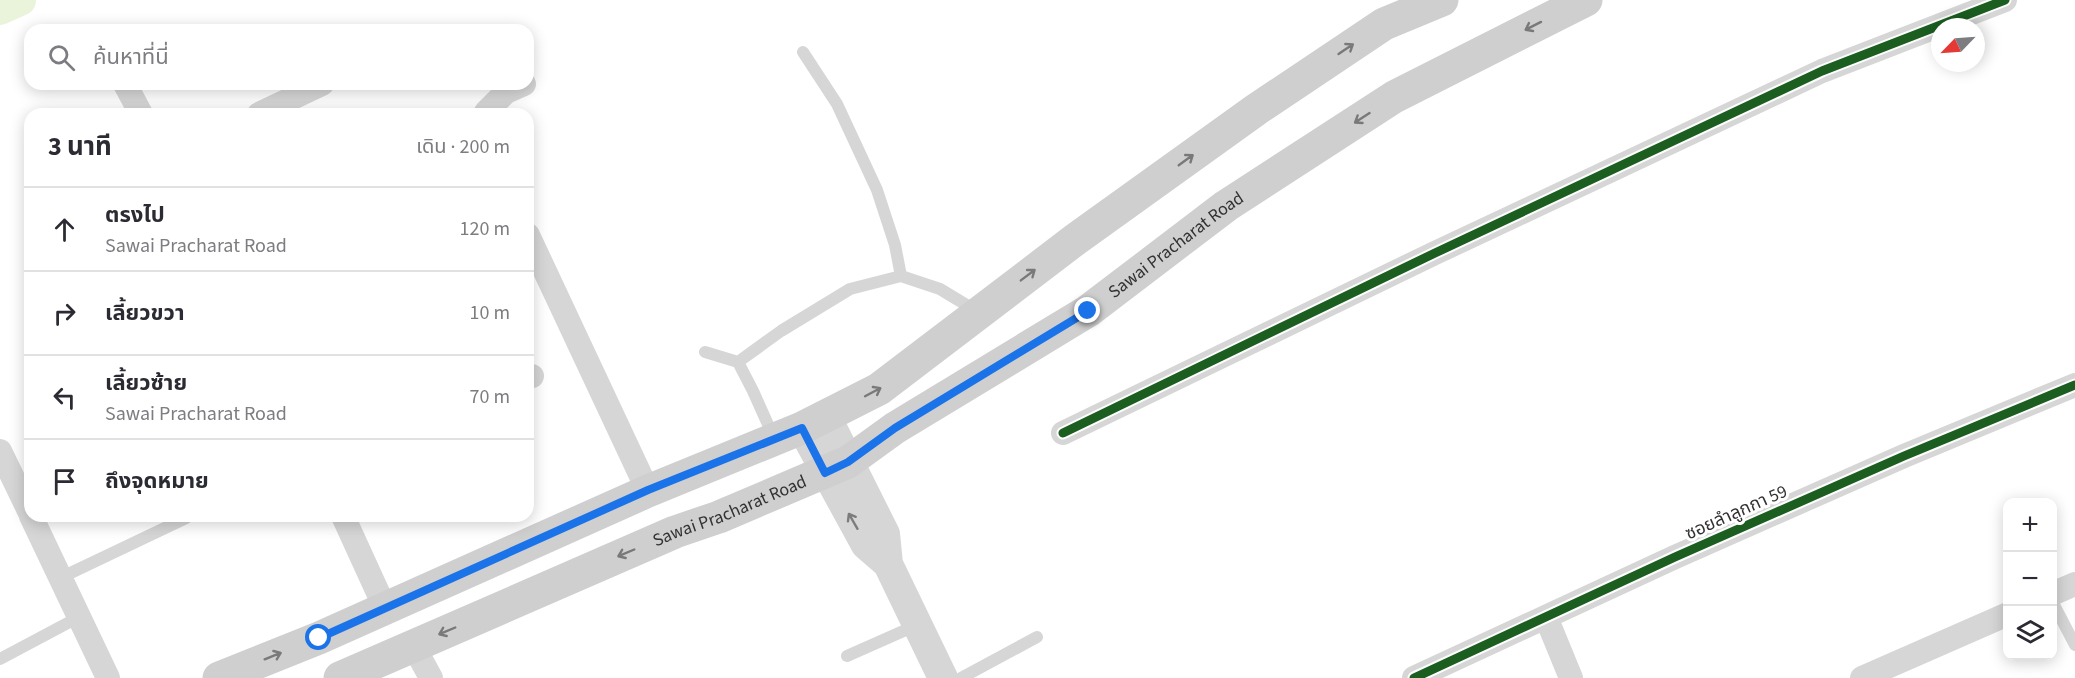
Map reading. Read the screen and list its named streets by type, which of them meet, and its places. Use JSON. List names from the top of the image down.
{
  "streets": {
    "main road": ["Sawai Pracharat Road"],
    "street": ["ซอยลำลูกกา 59"]
  },
  "north": "bottom left",
  "page": {
    "search": "ค้นหาที่นี่",
    "heading": ["3 นาที", "เดิน · 200 m"],
    "list": [
      ["ตรงไป", "Sawai Pracharat Road", "120 m"],
      ["เลี้ยวขวา", "10 m"],
      ["เลี้ยวซ้าย", "Sawai Pracharat Road", "70 m"],
      "ถึงจุดหมาย"
    ],
    "map_buttons": ["+", "−"]
  }
}
